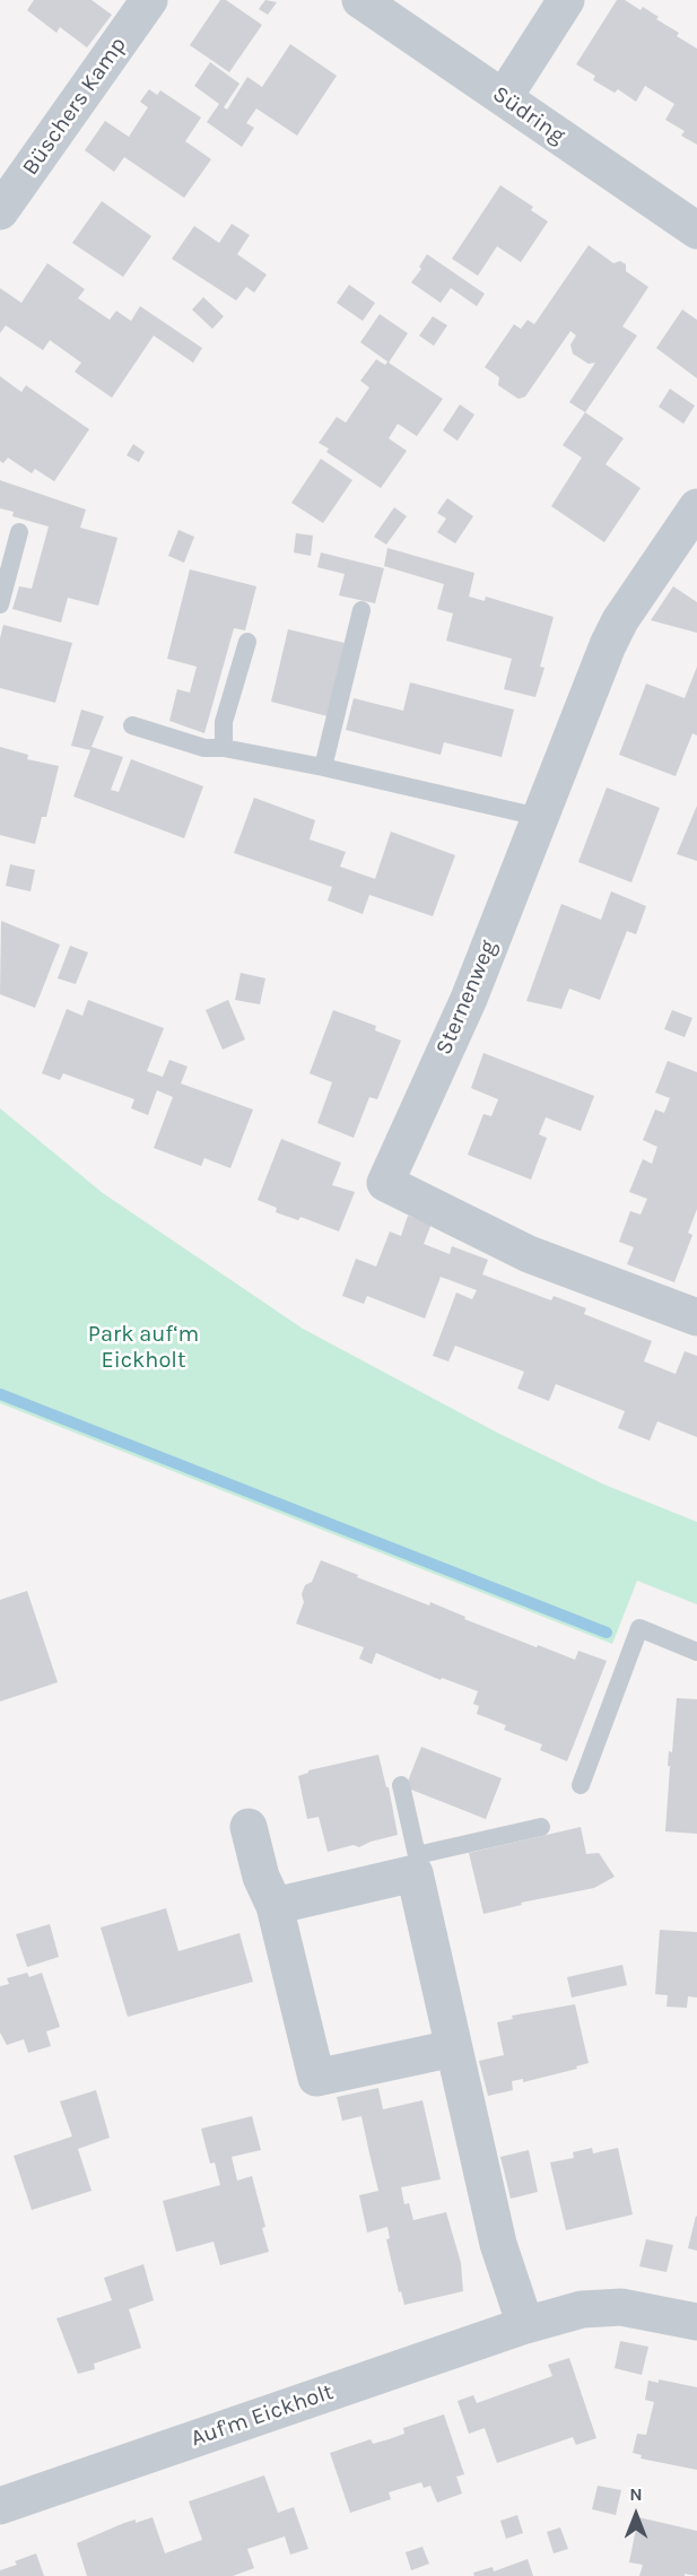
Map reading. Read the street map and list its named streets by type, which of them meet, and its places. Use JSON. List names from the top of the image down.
{
  "streets": {
    "street": [
      "Büschers Kamp",
      "Südring",
      "Sternenweg",
      "Auf'm Eickholt"
    ]
  },
  "parks": ["Park auf‘m Eickholt"],
  "north": "top"
}
